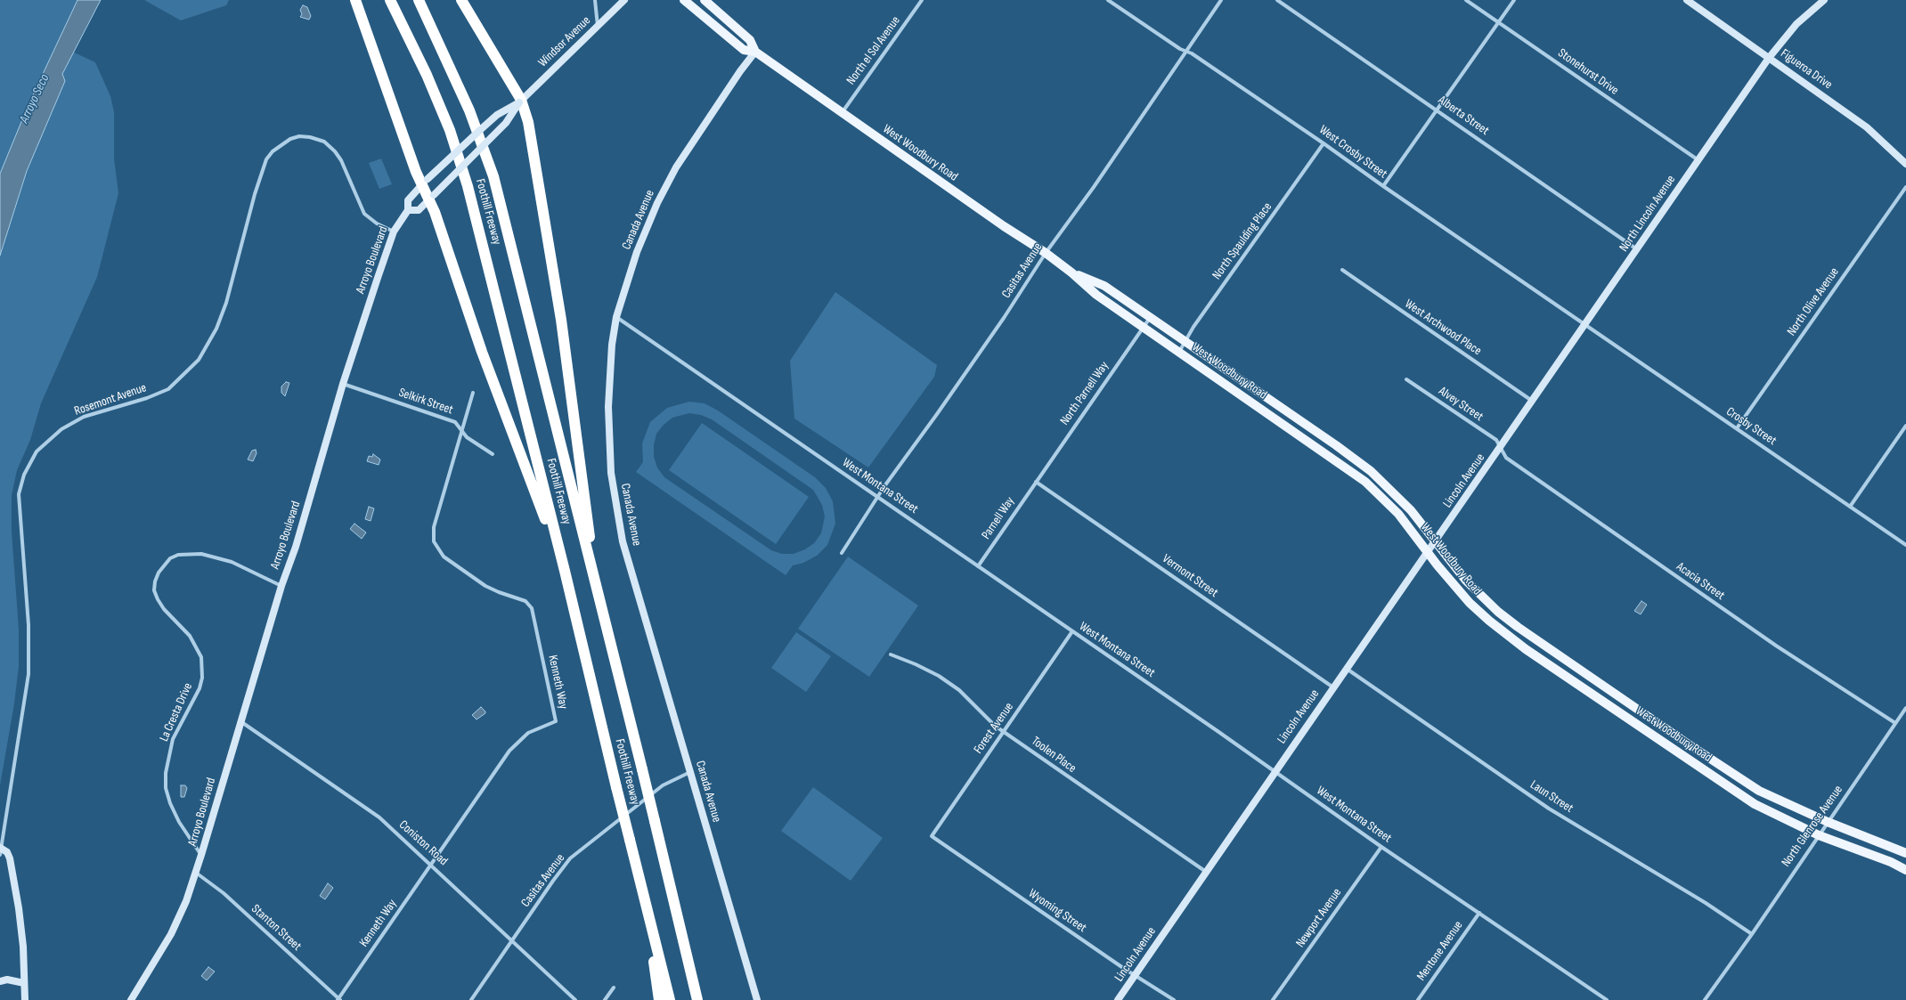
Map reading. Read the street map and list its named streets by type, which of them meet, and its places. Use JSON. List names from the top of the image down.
{
  "streets": {
    "highway": ["Foothill Freeway"],
    "main road": ["West Woodbury Road"],
    "street": [
      "Windsor Avenue",
      "North el Sol Avenue",
      "Figueroa Drive",
      "Stonehurst Drive",
      "Alberta Street",
      "West Crosby Street",
      "North Lincoln Avenue",
      "Canada Avenue",
      "North Spaulding Place",
      "Arroyo Boulevard",
      "Casitas Avenue",
      "North Olive Avenue",
      "West Archwood Place",
      "North Parnell Way",
      "Rosemont Avenue",
      "Selkirk Street",
      "Alvey Street",
      "Crosby Street",
      "Lincoln Avenue",
      "West Montana Street",
      "Parnell Way",
      "Vermont Street",
      "Acacia Street",
      "Kenneth Way",
      "La Cresta Drive",
      "Forest Avenue",
      "Toolen Place",
      "Laun Street",
      "North Glenrose Avenue",
      "Coniston Road",
      "Wyoming Street",
      "Newport Avenue",
      "Stanton Street",
      "Mentone Avenue"
    ]
  },
  "crossings": [
    ["Windsor Avenue", "Arroyo Boulevard"],
    ["North el Sol Avenue", "West Woodbury Road"],
    ["Figueroa Drive", "North Lincoln Avenue"],
    ["Stonehurst Drive", "North Lincoln Avenue"],
    ["Alberta Street", "North Lincoln Avenue"],
    ["West Crosby Street", "North Lincoln Avenue"],
    ["West Crosby Street", "North Spaulding Place"],
    ["West Crosby Street", "Casitas Avenue"],
    ["West Crosby Street", "Crosby Street"],
    ["West Woodbury Road", "Canada Avenue"],
    ["West Woodbury Road", "North Spaulding Place"],
    ["West Woodbury Road", "Casitas Avenue"],
    ["West Woodbury Road", "North Parnell Way"],
    ["West Woodbury Road", "Lincoln Avenue"],
    ["West Woodbury Road", "North Glenrose Avenue"],
    ["North Lincoln Avenue", "West Archwood Place"],
    ["North Lincoln Avenue", "Alvey Street"],
    ["North Lincoln Avenue", "Crosby Street"],
    ["North Lincoln Avenue", "Lincoln Avenue"],
    ["North Lincoln Avenue", "Acacia Street"],
    ["Canada Avenue", "Casitas Avenue"],
    ["Canada Avenue", "West Montana Street"],
    ["Arroyo Boulevard", "Rosemont Avenue"],
    ["Arroyo Boulevard", "Selkirk Street"],
    ["Arroyo Boulevard", "La Cresta Drive"],
    ["Arroyo Boulevard", "Coniston Road"],
    ["Arroyo Boulevard", "Stanton Street"],
    ["Casitas Avenue", "West Montana Street"],
    ["Casitas Avenue", "Coniston Road"],
    ["North Olive Avenue", "Crosby Street"],
    ["North Parnell Way", "Parnell Way"],
    ["North Parnell Way", "Vermont Street"],
    ["Selkirk Street", "Kenneth Way"],
    ["Alvey Street", "Lincoln Avenue"],
    ["Alvey Street", "Acacia Street"],
    ["Lincoln Avenue", "West Montana Street"],
    ["Lincoln Avenue", "Vermont Street"],
    ["Lincoln Avenue", "Acacia Street"],
    ["Lincoln Avenue", "Toolen Place"],
    ["Lincoln Avenue", "Laun Street"],
    ["Lincoln Avenue", "Wyoming Street"],
    ["West Montana Street", "Parnell Way"],
    ["West Montana Street", "Forest Avenue"],
    ["West Montana Street", "Newport Avenue"],
    ["West Montana Street", "Mentone Avenue"],
    ["Parnell Way", "Vermont Street"],
    ["Acacia Street", "North Glenrose Avenue"],
    ["Kenneth Way", "Coniston Road"],
    ["Kenneth Way", "Stanton Street"],
    ["Forest Avenue", "Toolen Place"],
    ["Forest Avenue", "Wyoming Street"],
    ["Laun Street", "North Glenrose Avenue"]
  ],
  "water": ["Arroyo Seco"]
}
